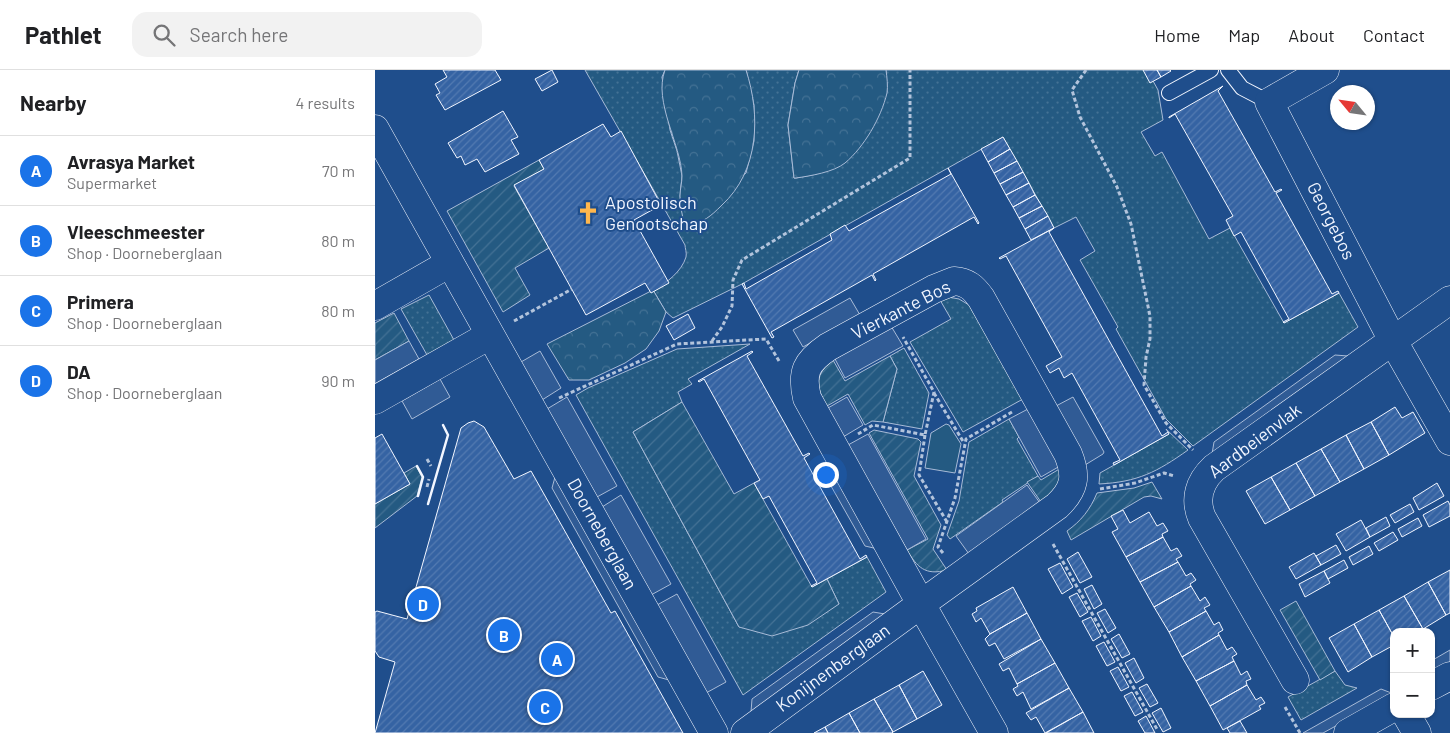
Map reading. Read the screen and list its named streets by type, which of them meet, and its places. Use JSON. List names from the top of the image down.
{
  "streets": {
    "street": [
      "Georgebos",
      "Vierkante Bos",
      "Aardbeienvlak",
      "Doorneberglaan",
      "Konijnenberglaan"
    ]
  },
  "crossings": [
    ["Georgebos", "Aardbeienvlak"],
    ["Vierkante Bos", "Konijnenberglaan"]
  ],
  "places": {
    "church": ["Apostolisch Genootschap"]
  },
  "north": "top left",
  "page": {
    "header": "Pathlet",
    "search": "Search here",
    "nav": [
      "Home",
      "Map",
      "About",
      "Contact"
    ],
    "heading": ["Nearby", "4 results"],
    "list": [
      {
        "mark": "A",
        "name": "Avrasya Market",
        "note": "Supermarket",
        "value": "70 m"
      },
      {
        "mark": "B",
        "name": "Vleeschmeester",
        "note": "Shop · Doorneberglaan",
        "value": "80 m"
      },
      {
        "mark": "C",
        "name": "Primera",
        "note": "Shop · Doorneberglaan",
        "value": "80 m"
      },
      {
        "mark": "D",
        "name": "DA",
        "note": "Shop · Doorneberglaan",
        "value": "90 m"
      }
    ],
    "pins": [
      "D",
      "B",
      "A",
      "C"
    ],
    "map_buttons": ["+", "−"]
  }
}
